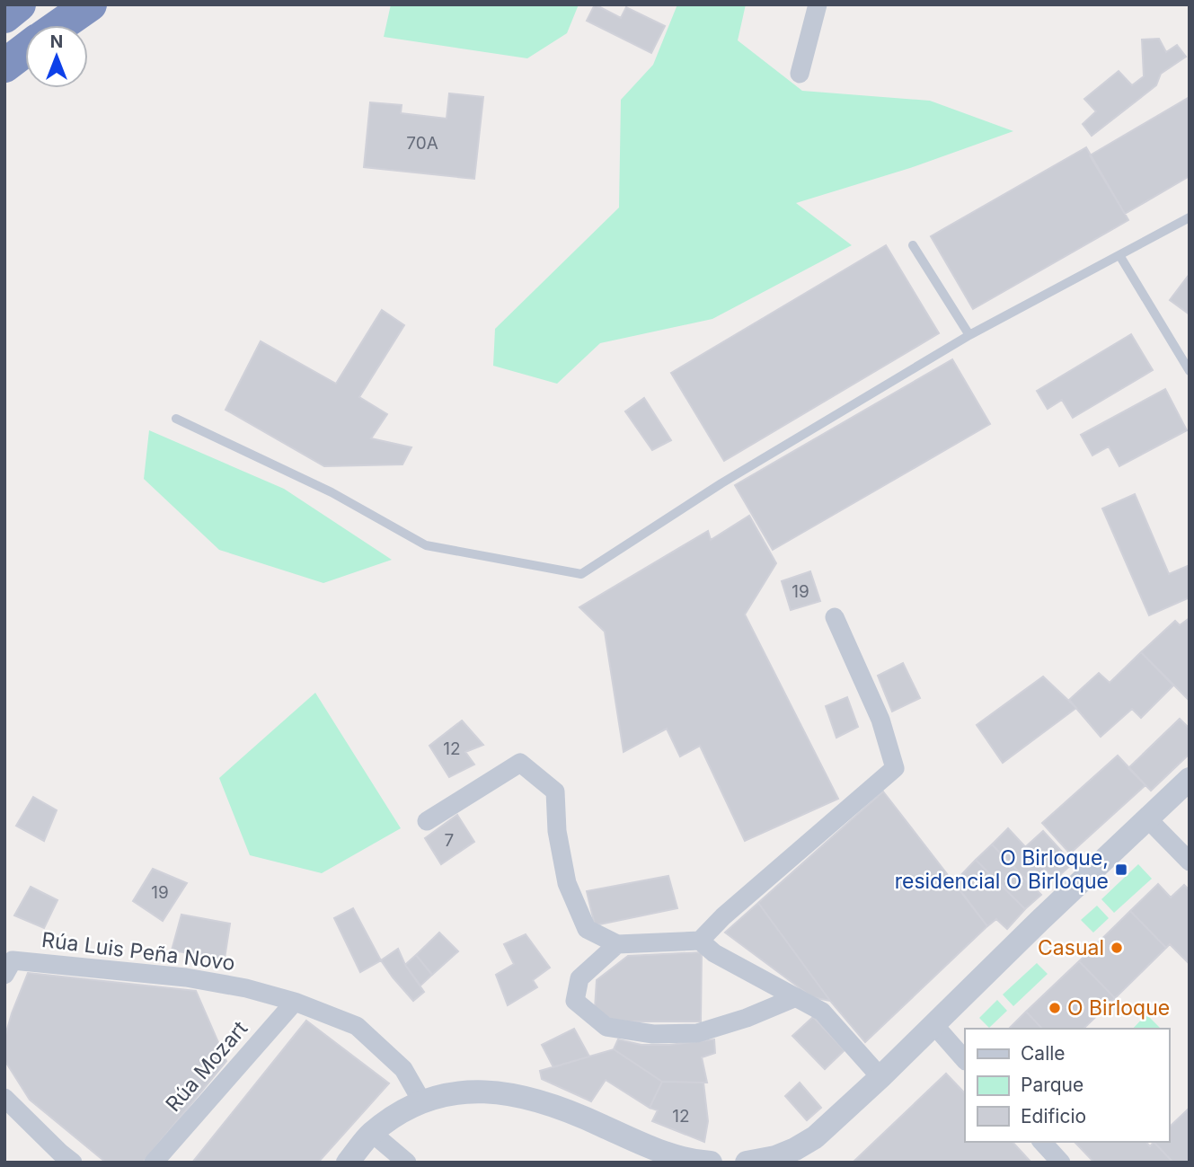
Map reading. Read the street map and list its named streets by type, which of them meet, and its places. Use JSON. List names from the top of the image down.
{
  "streets": {
    "street": ["Rúa Luis Peña Novo", "Rúa Mozart"]
  },
  "crossings": [
    ["Rúa Luis Peña Novo", "Rúa Mozart"]
  ],
  "places": {
    "transit": ["O Birloque, residencial O Birloque"],
    "other": ["Casual", "O Birloque"]
  },
  "house_numbers": [
    "70A",
    "19",
    "12",
    "7",
    "19",
    "12"
  ],
  "legend": ["Calle", "Parque", "Edificio"],
  "north": "top"
}
